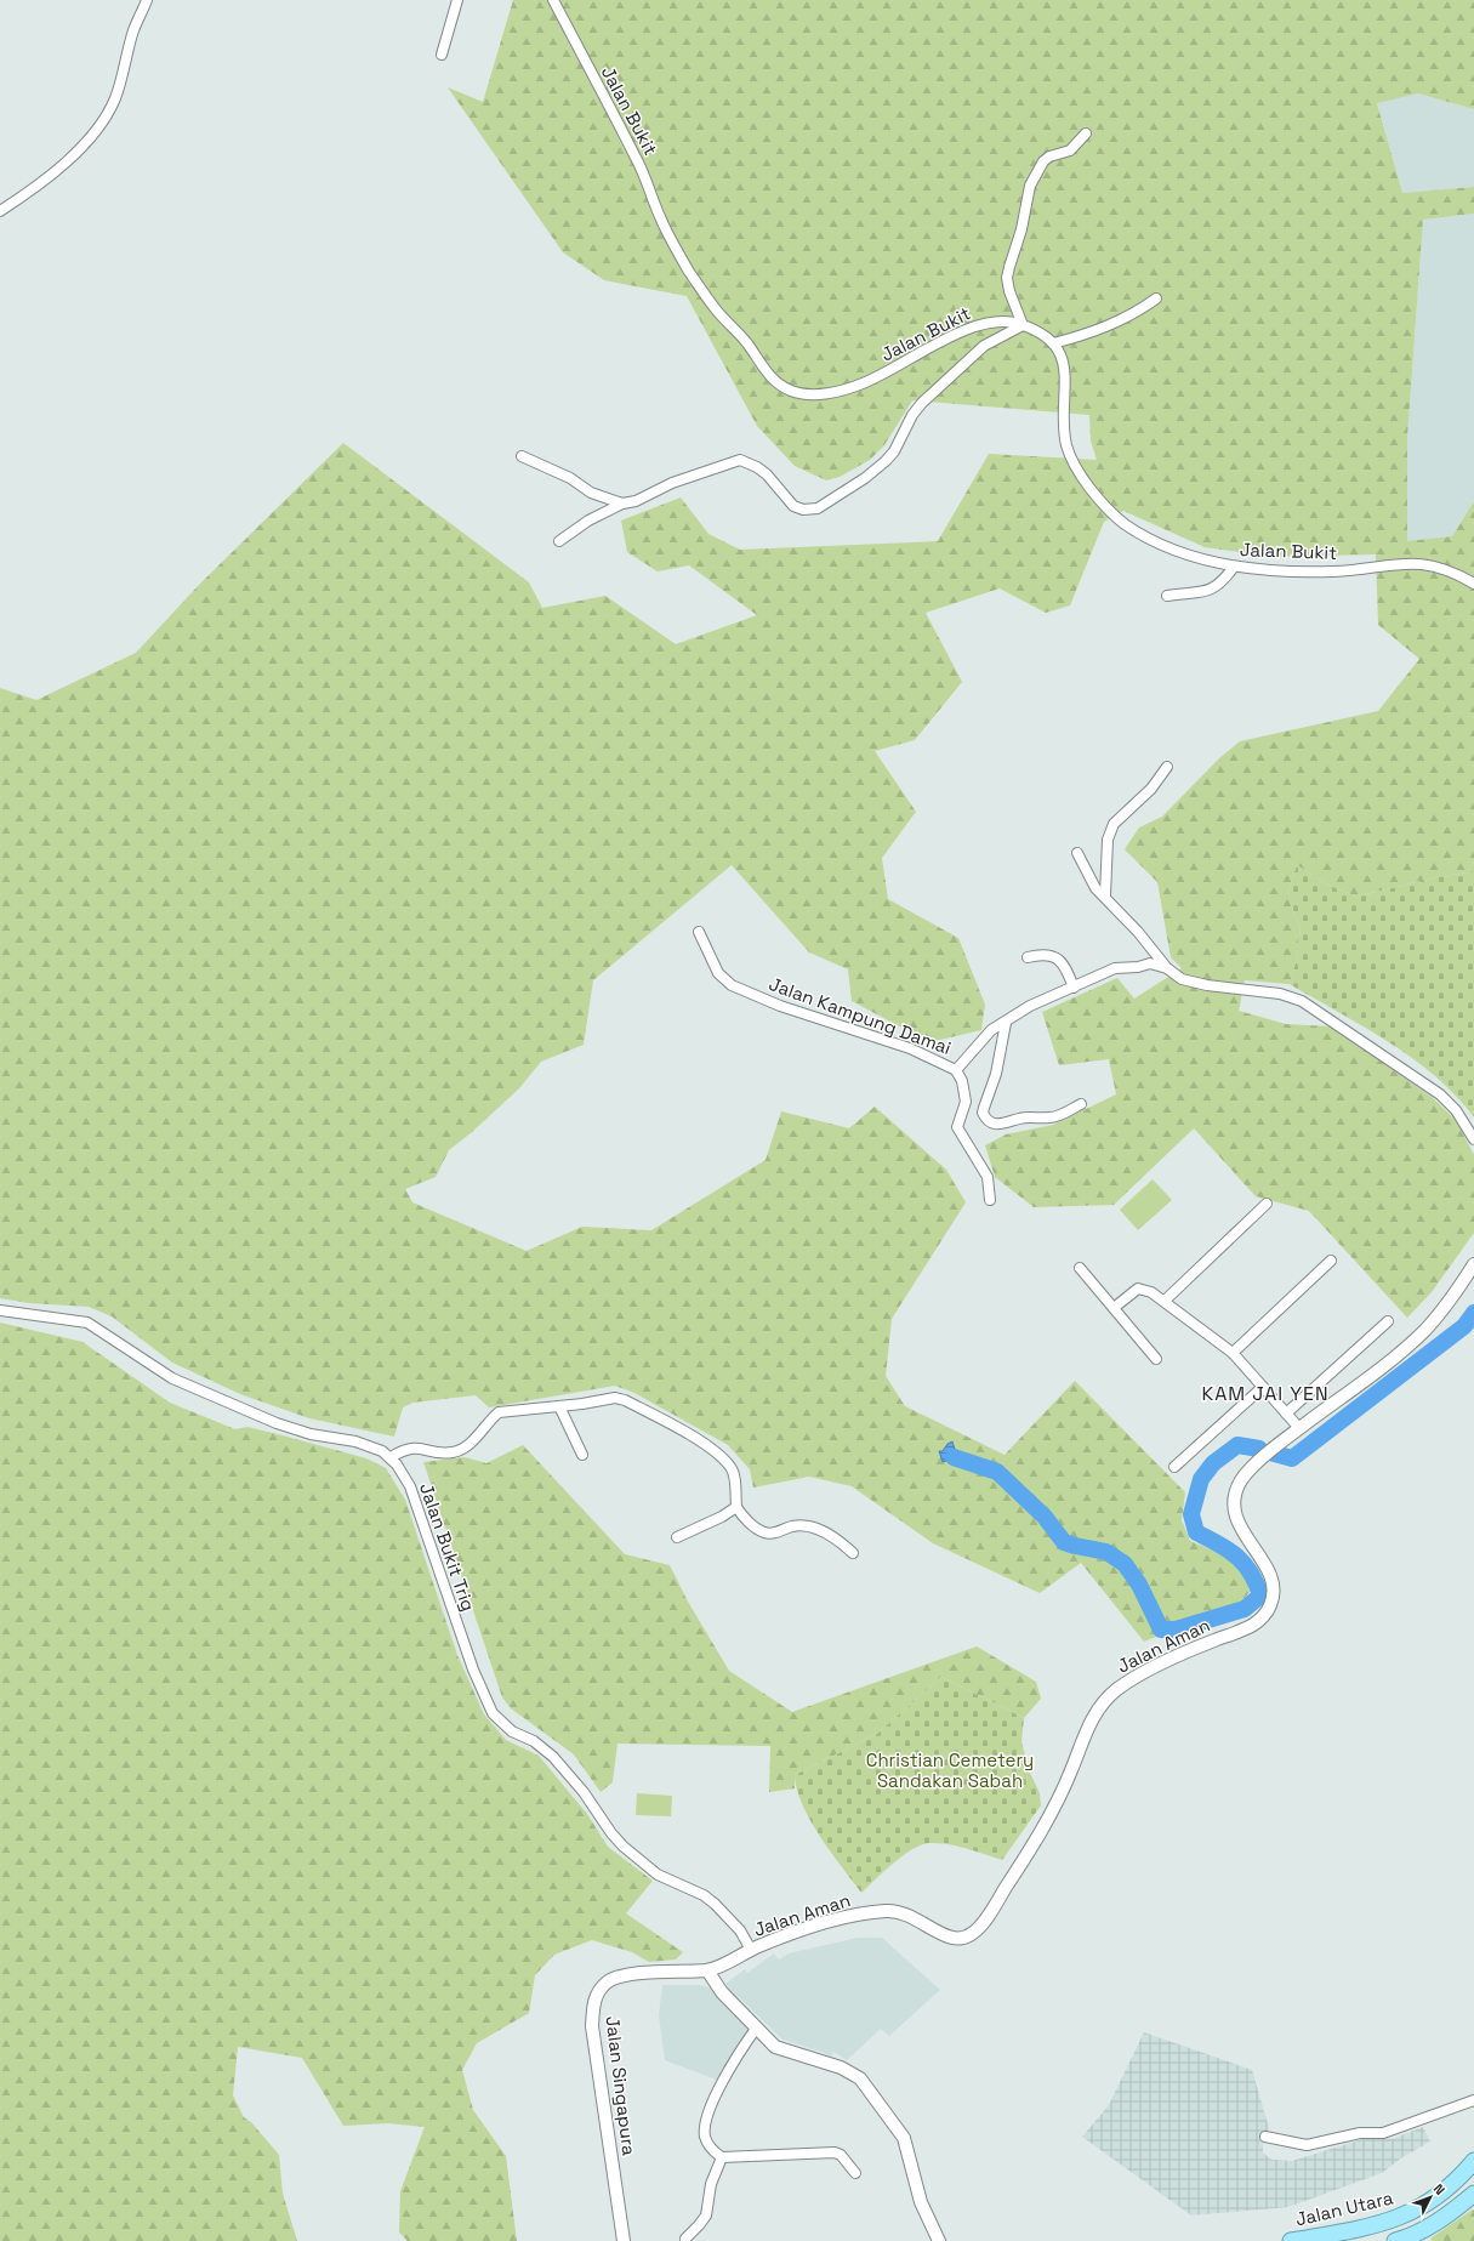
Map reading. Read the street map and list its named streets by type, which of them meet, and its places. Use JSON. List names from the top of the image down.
{
  "streets": {
    "highway": ["Jalan Utara"],
    "street": [
      "Jalan Bukit",
      "Jalan Kampung Damai",
      "Jalan Bukit Trig",
      "Jalan Aman",
      "Jalan Singapura"
    ]
  },
  "crossings": [
    ["Jalan Bukit Trig", "Jalan Aman"],
    ["Jalan Aman", "Jalan Singapura"]
  ],
  "districts": ["KAM JAI YEN"],
  "parks": ["Christian Cemetery Sandakan Sabah"],
  "north": "top right"
}
